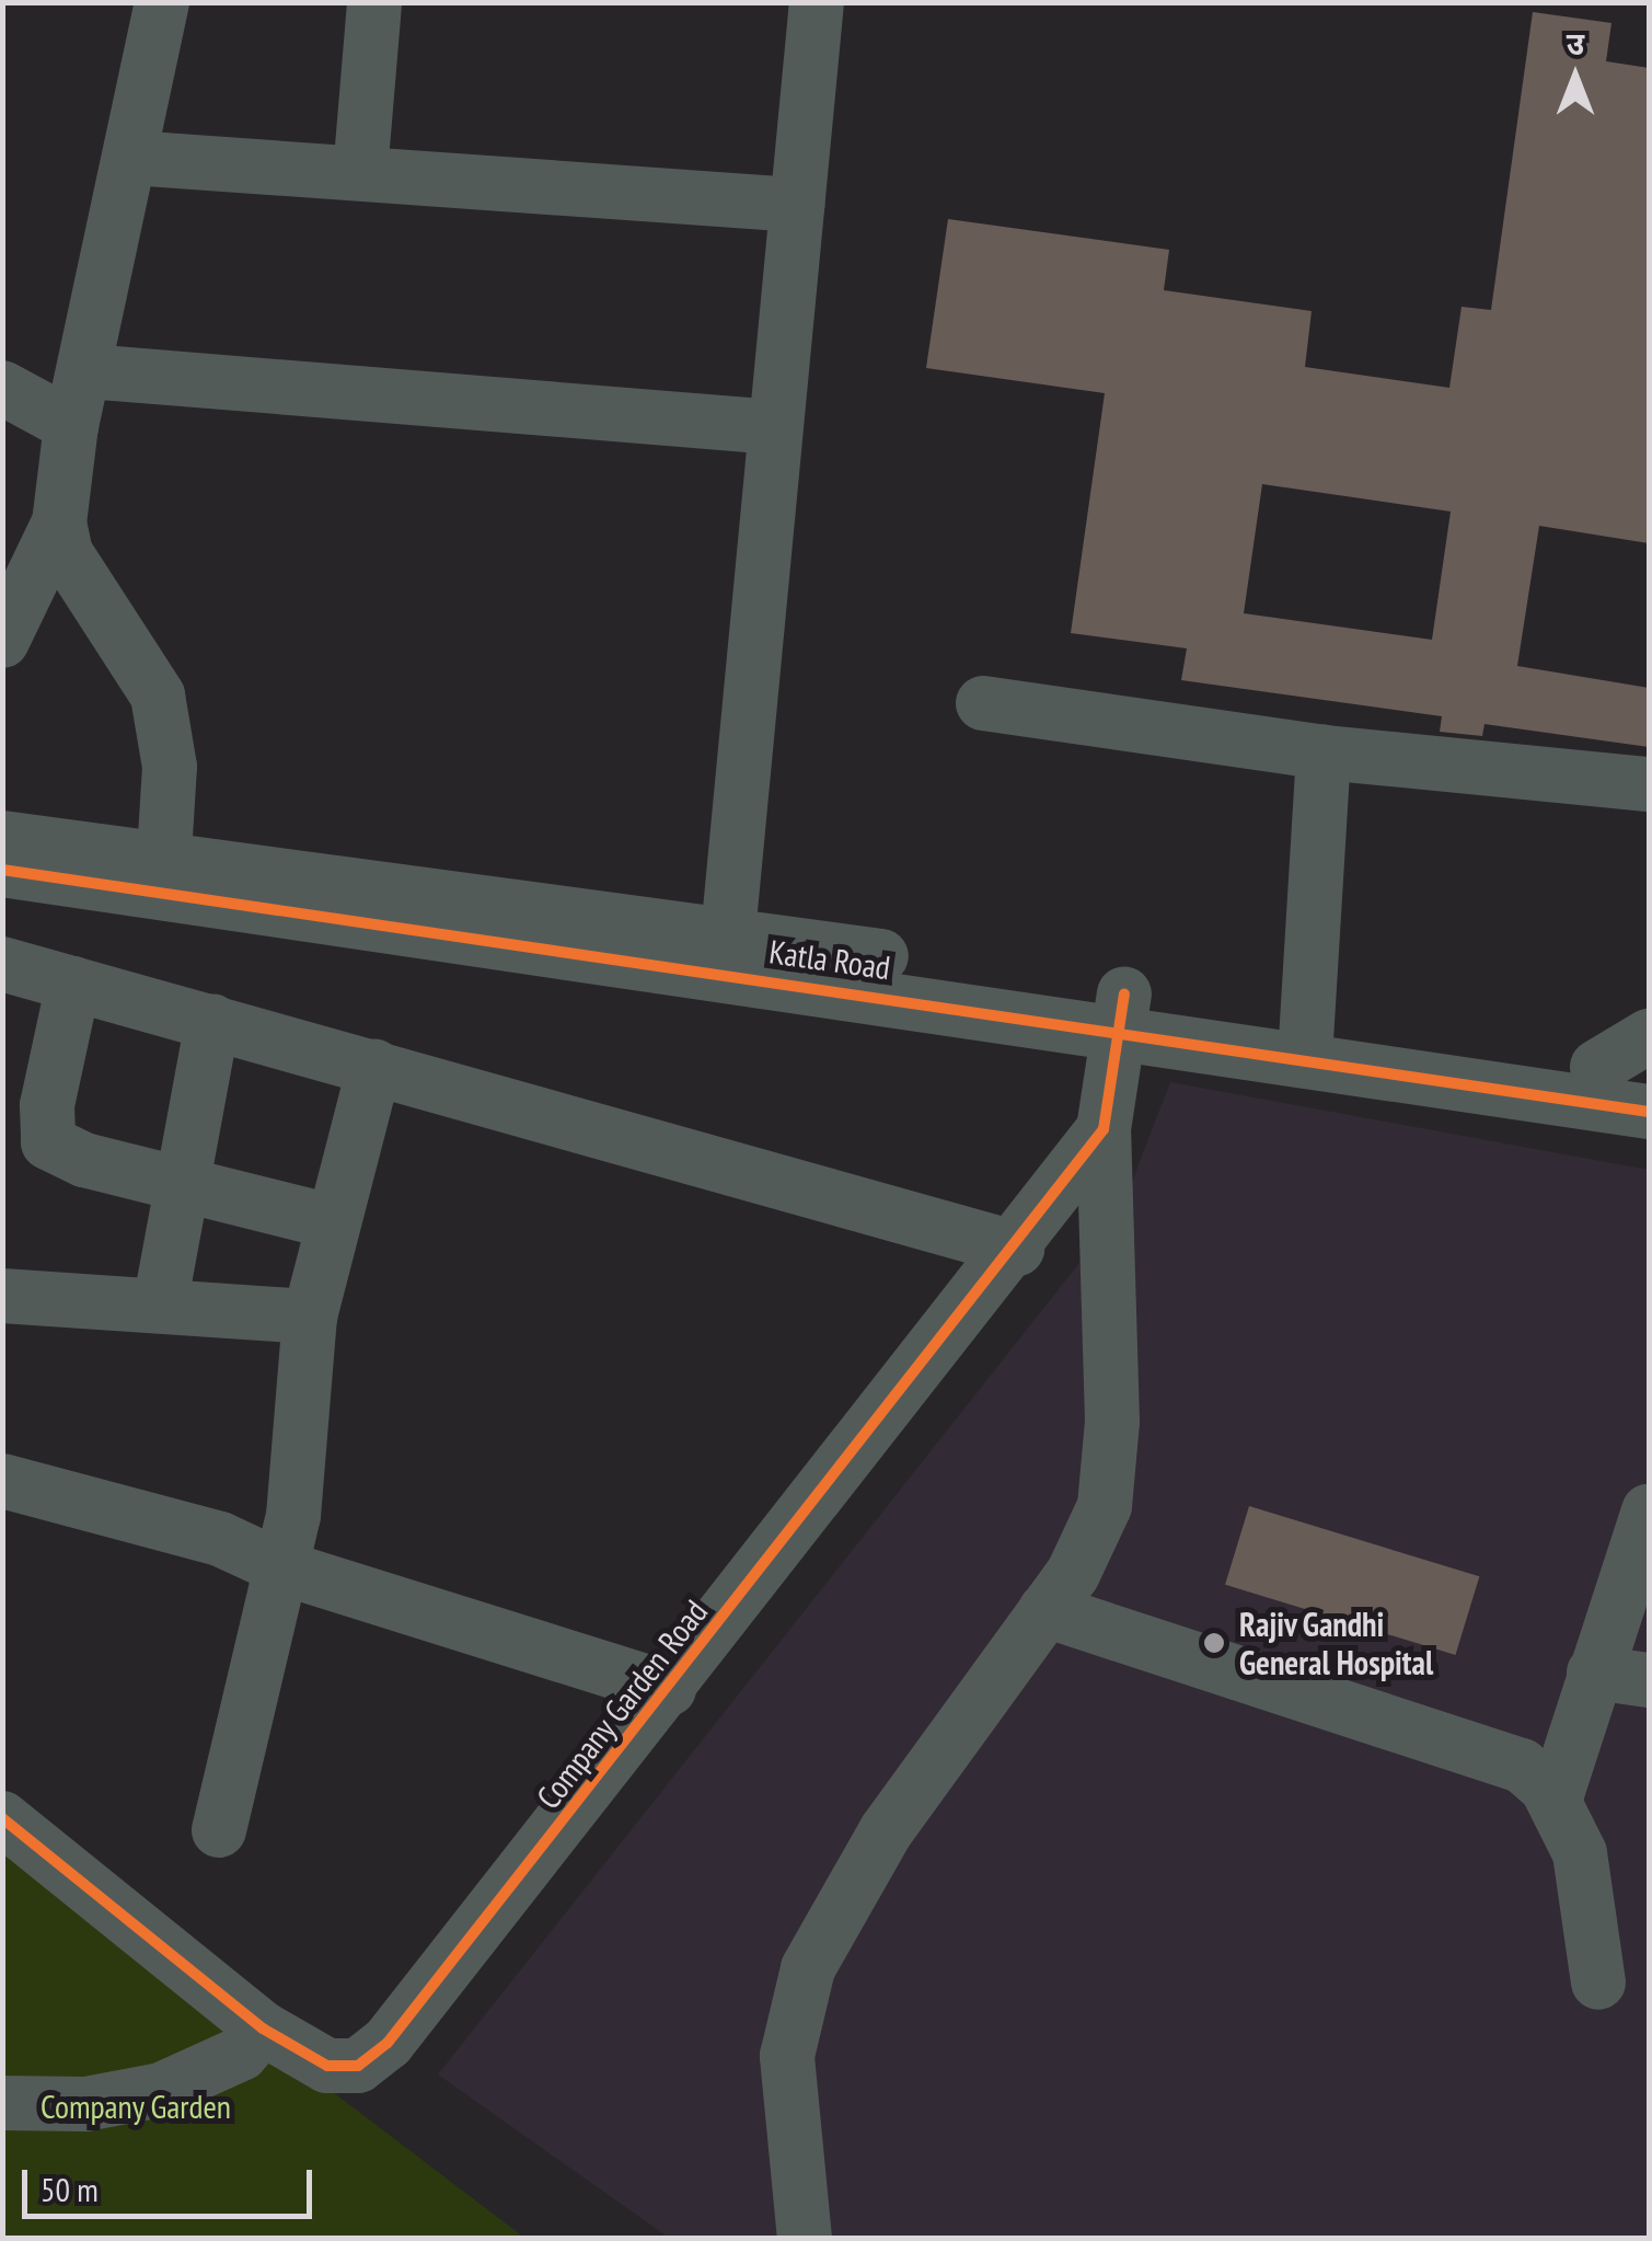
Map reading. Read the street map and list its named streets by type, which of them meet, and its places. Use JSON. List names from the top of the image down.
{
  "streets": {
    "street": ["Katla Road", "Company Garden Road"]
  },
  "crossings": [
    ["Katla Road", "Company Garden Road"]
  ],
  "parks": ["Company Garden"],
  "places": ["Rajiv Gandhi General Hospital"],
  "scale_bar": "50 m",
  "north": "top"
}
